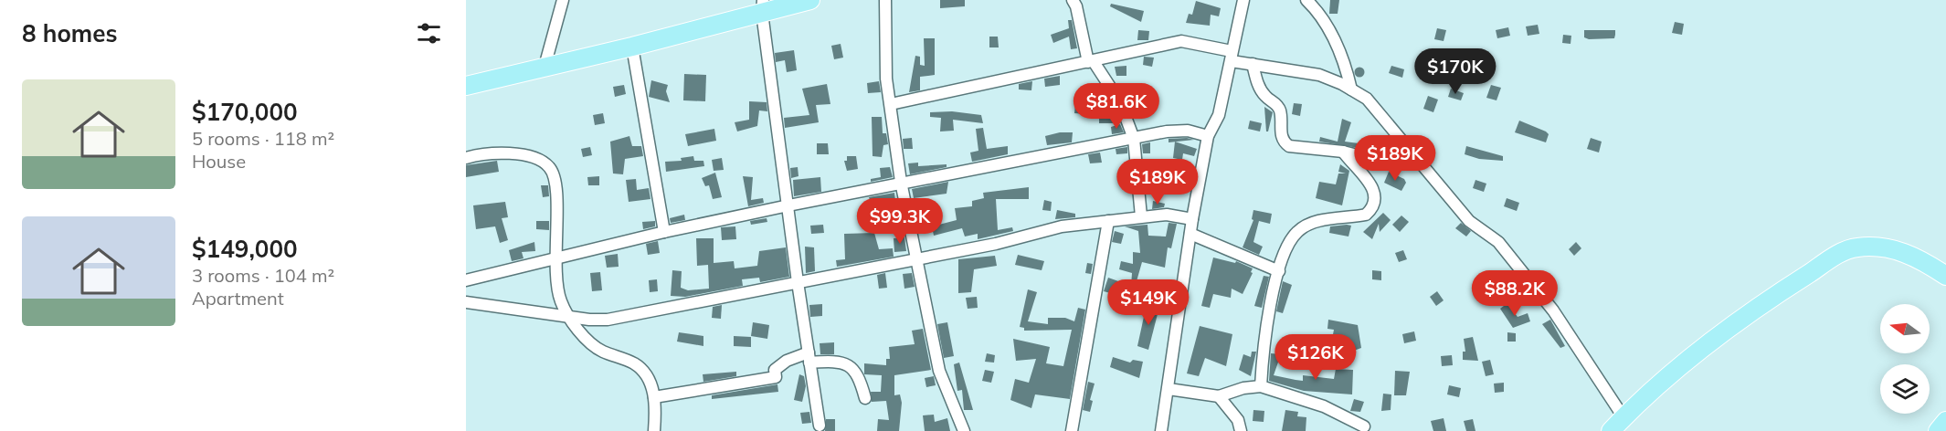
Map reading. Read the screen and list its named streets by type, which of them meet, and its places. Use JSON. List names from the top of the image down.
{
  "north": "left",
  "page": {
    "heading": "8 homes",
    "price": [
      "$170K",
      "$81.6K",
      "$189K",
      "$189K",
      "$99.3K",
      "$88.2K",
      "$149K",
      "$126K"
    ],
    "list": [
      {
        "name": "$170,000",
        "note": "5 rooms · 118 m² · House"
      },
      {
        "name": "$149,000",
        "note": "3 rooms · 104 m² · Apartment"
      }
    ]
  }
}
